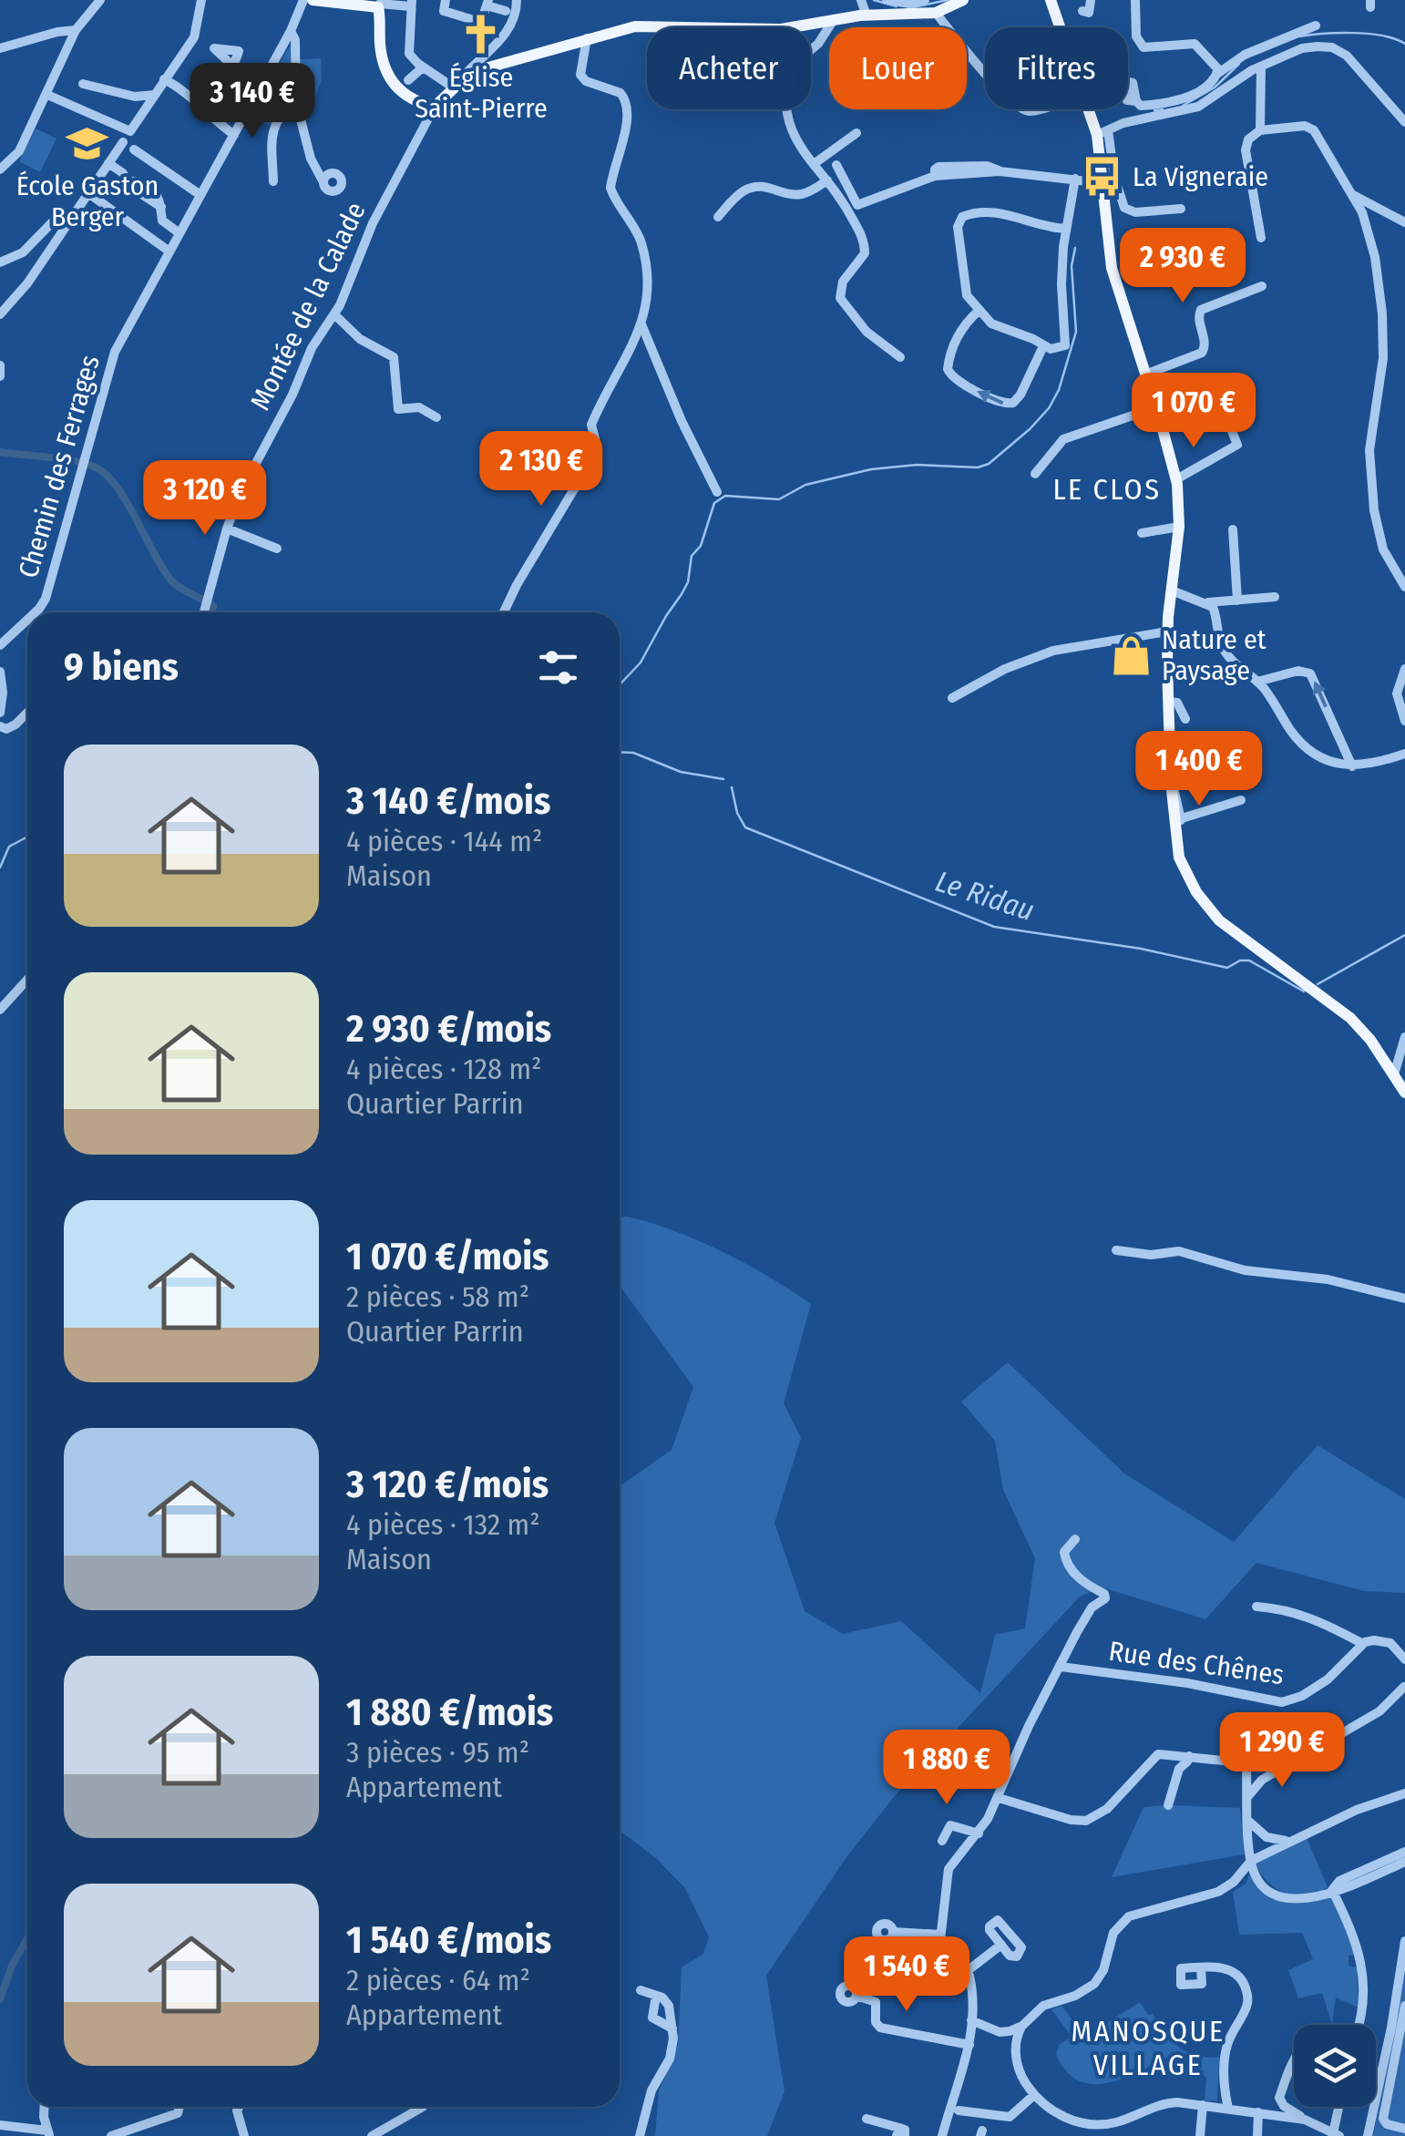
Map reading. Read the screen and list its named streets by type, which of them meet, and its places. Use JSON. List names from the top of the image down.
{
  "streets": {
    "street": ["Montée de la Calade", "Chemin des Ferrages", "Rue des Chênes"]
  },
  "districts": ["LE CLOS", "MANOSQUE VILLAGE"],
  "water": ["Le Ridau"],
  "places": {
    "church": ["Église Saint-Pierre"],
    "school or university": ["École Gaston Berger"],
    "bus stop": ["La Vigneraie"],
    "shop": ["Nature et Paysage"]
  },
  "page": {
    "chip": ["Acheter", "Louer", "Filtres"],
    "price": [
      "3 140 €",
      "2 930 €",
      "1 070 €",
      "2 130 €",
      "3 120 €",
      "1 400 €",
      "1 290 €",
      "1 880 €",
      "1 540 €"
    ],
    "heading": "9 biens",
    "list": [
      {
        "name": "3 140 €/mois",
        "note": "4 pièces · 144 m² · Maison"
      },
      {
        "name": "2 930 €/mois",
        "note": "4 pièces · 128 m² · Quartier Parrin"
      },
      {
        "name": "1 070 €/mois",
        "note": "2 pièces · 58 m² · Quartier Parrin"
      },
      {
        "name": "3 120 €/mois",
        "note": "4 pièces · 132 m² · Maison"
      },
      {
        "name": "1 880 €/mois",
        "note": "3 pièces · 95 m² · Appartement"
      },
      {
        "name": "1 540 €/mois",
        "note": "2 pièces · 64 m² · Appartement"
      }
    ]
  }
}
